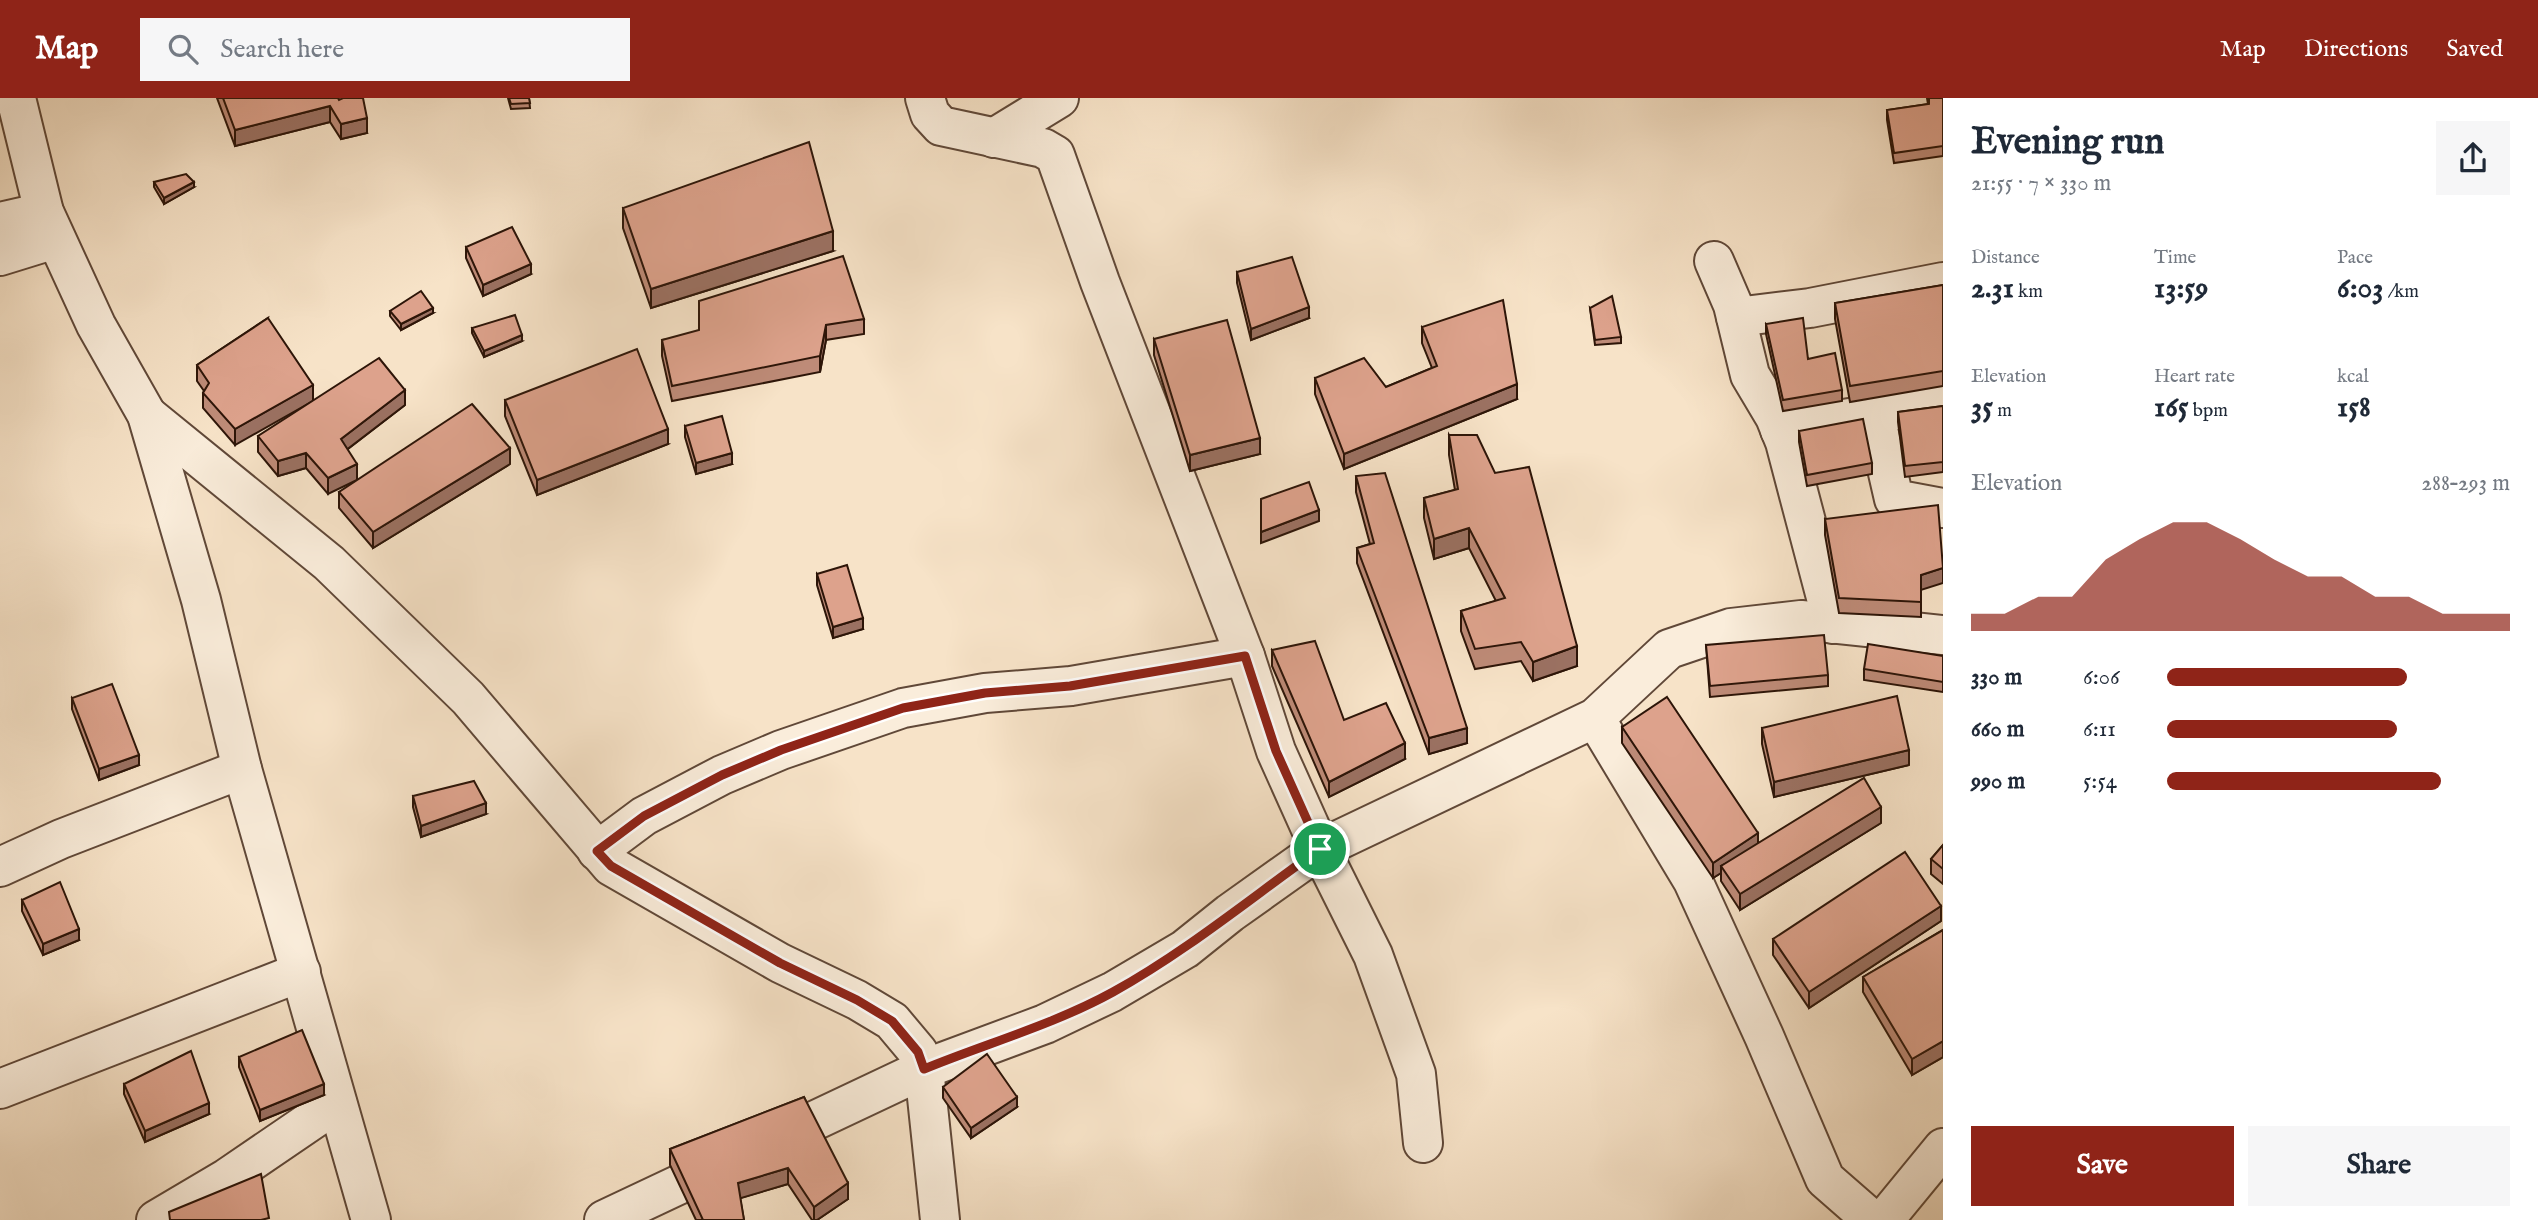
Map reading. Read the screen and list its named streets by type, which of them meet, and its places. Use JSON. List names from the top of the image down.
{
  "page": {
    "header": "Map",
    "search": "Search here",
    "nav": ["Map", "Directions", "Saved"],
    "heading": ["Evening run", "21:55 · 7 × 330 m"],
    "stats": [
      ["Distance", "2.31 km"],
      ["Time", "13:59"],
      ["Pace", "6:03 /km"],
      ["Elevation", "35 m"],
      ["Heart rate", "165 bpm"],
      ["kcal", "158"]
    ],
    "chart": ["Elevation", "288–293 m"],
    "list": [
      {
        "name": "330 m",
        "note": "6:06"
      },
      {
        "name": "660 m",
        "note": "6:11"
      },
      {
        "name": "990 m",
        "note": "5:54"
      }
    ],
    "buttons": ["Save", "Share"]
  }
}
